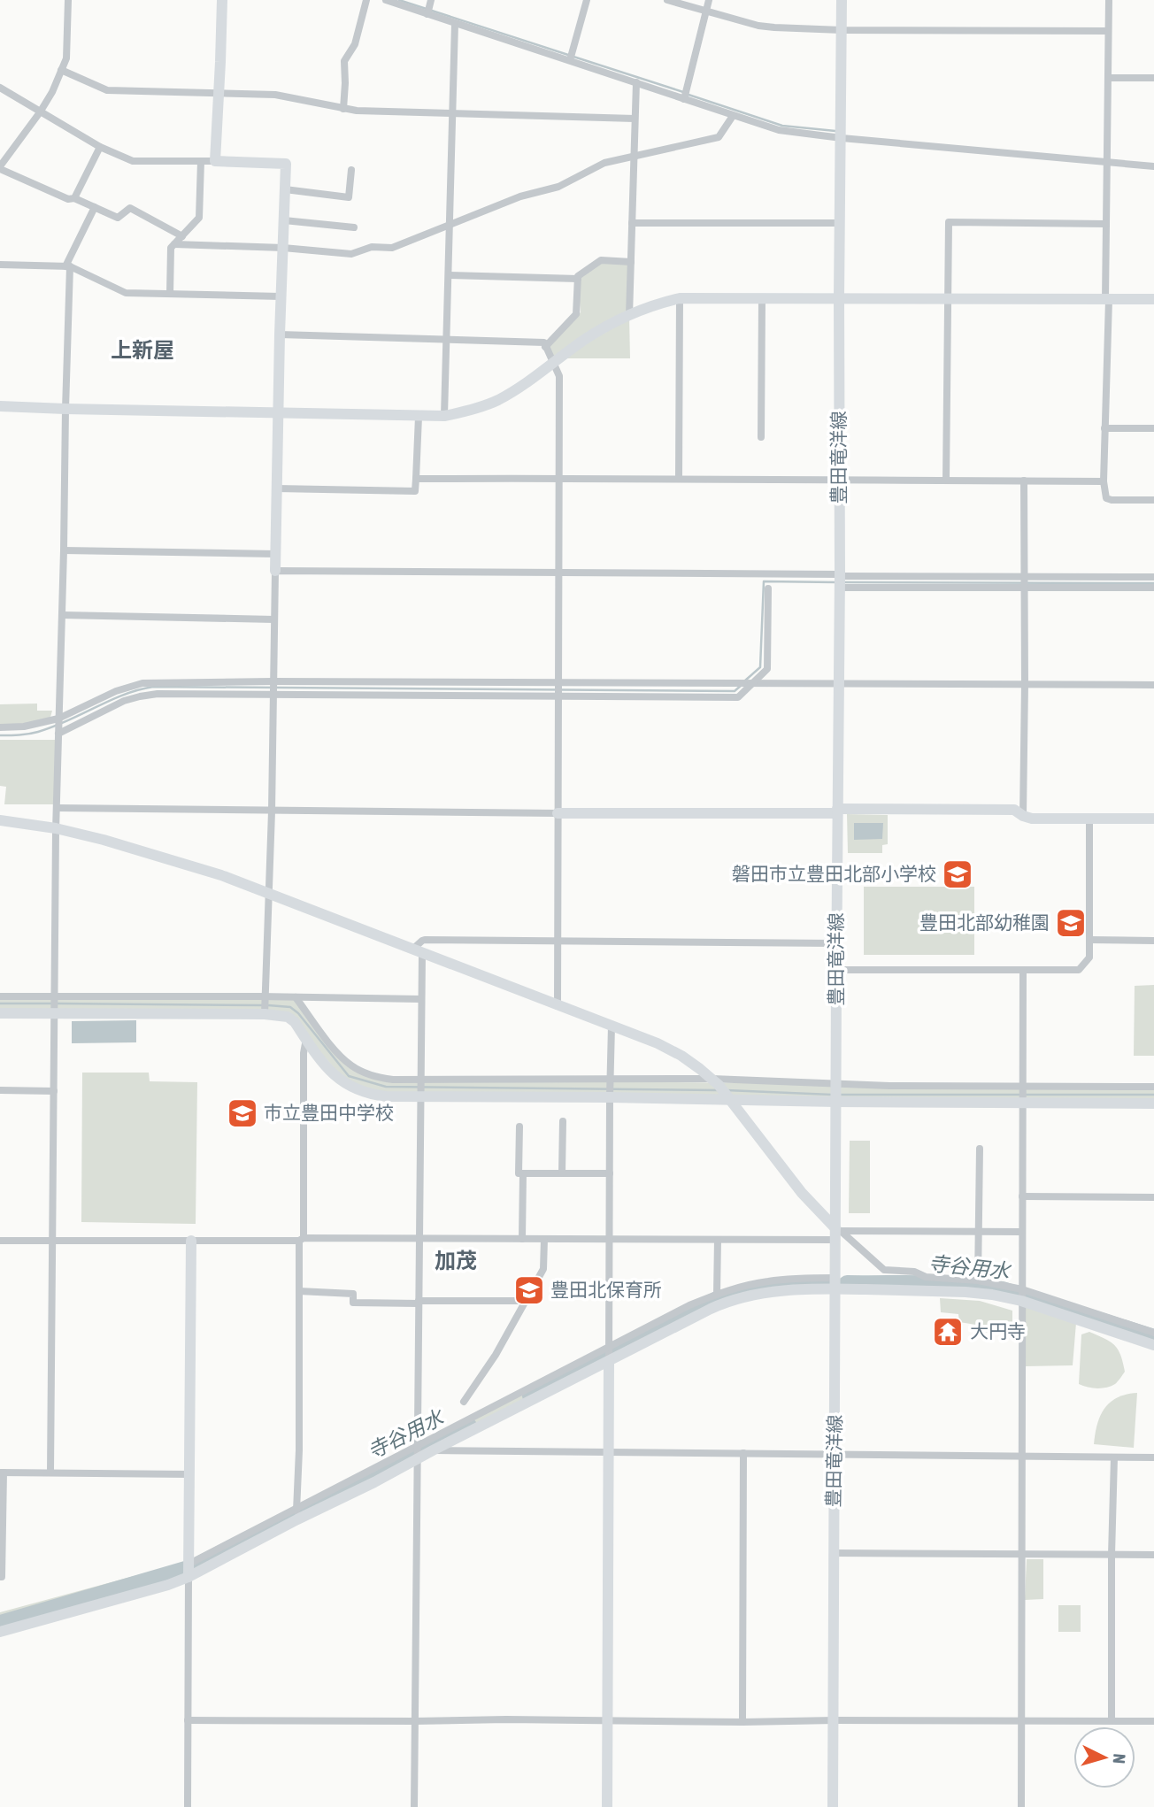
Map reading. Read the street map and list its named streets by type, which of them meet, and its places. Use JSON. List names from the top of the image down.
{
  "streets": {
    "street": ["豊田竜洋線"]
  },
  "districts": ["上新屋", "加茂"],
  "water": ["寺谷用水"],
  "places": {
    "school or university": [
      "磐田市立豊田北部小学校",
      "豊田北部幼稚園",
      "市立豊田中学校",
      "豊田北保育所"
    ],
    "temple": ["大円寺"]
  },
  "north": "right"
}
